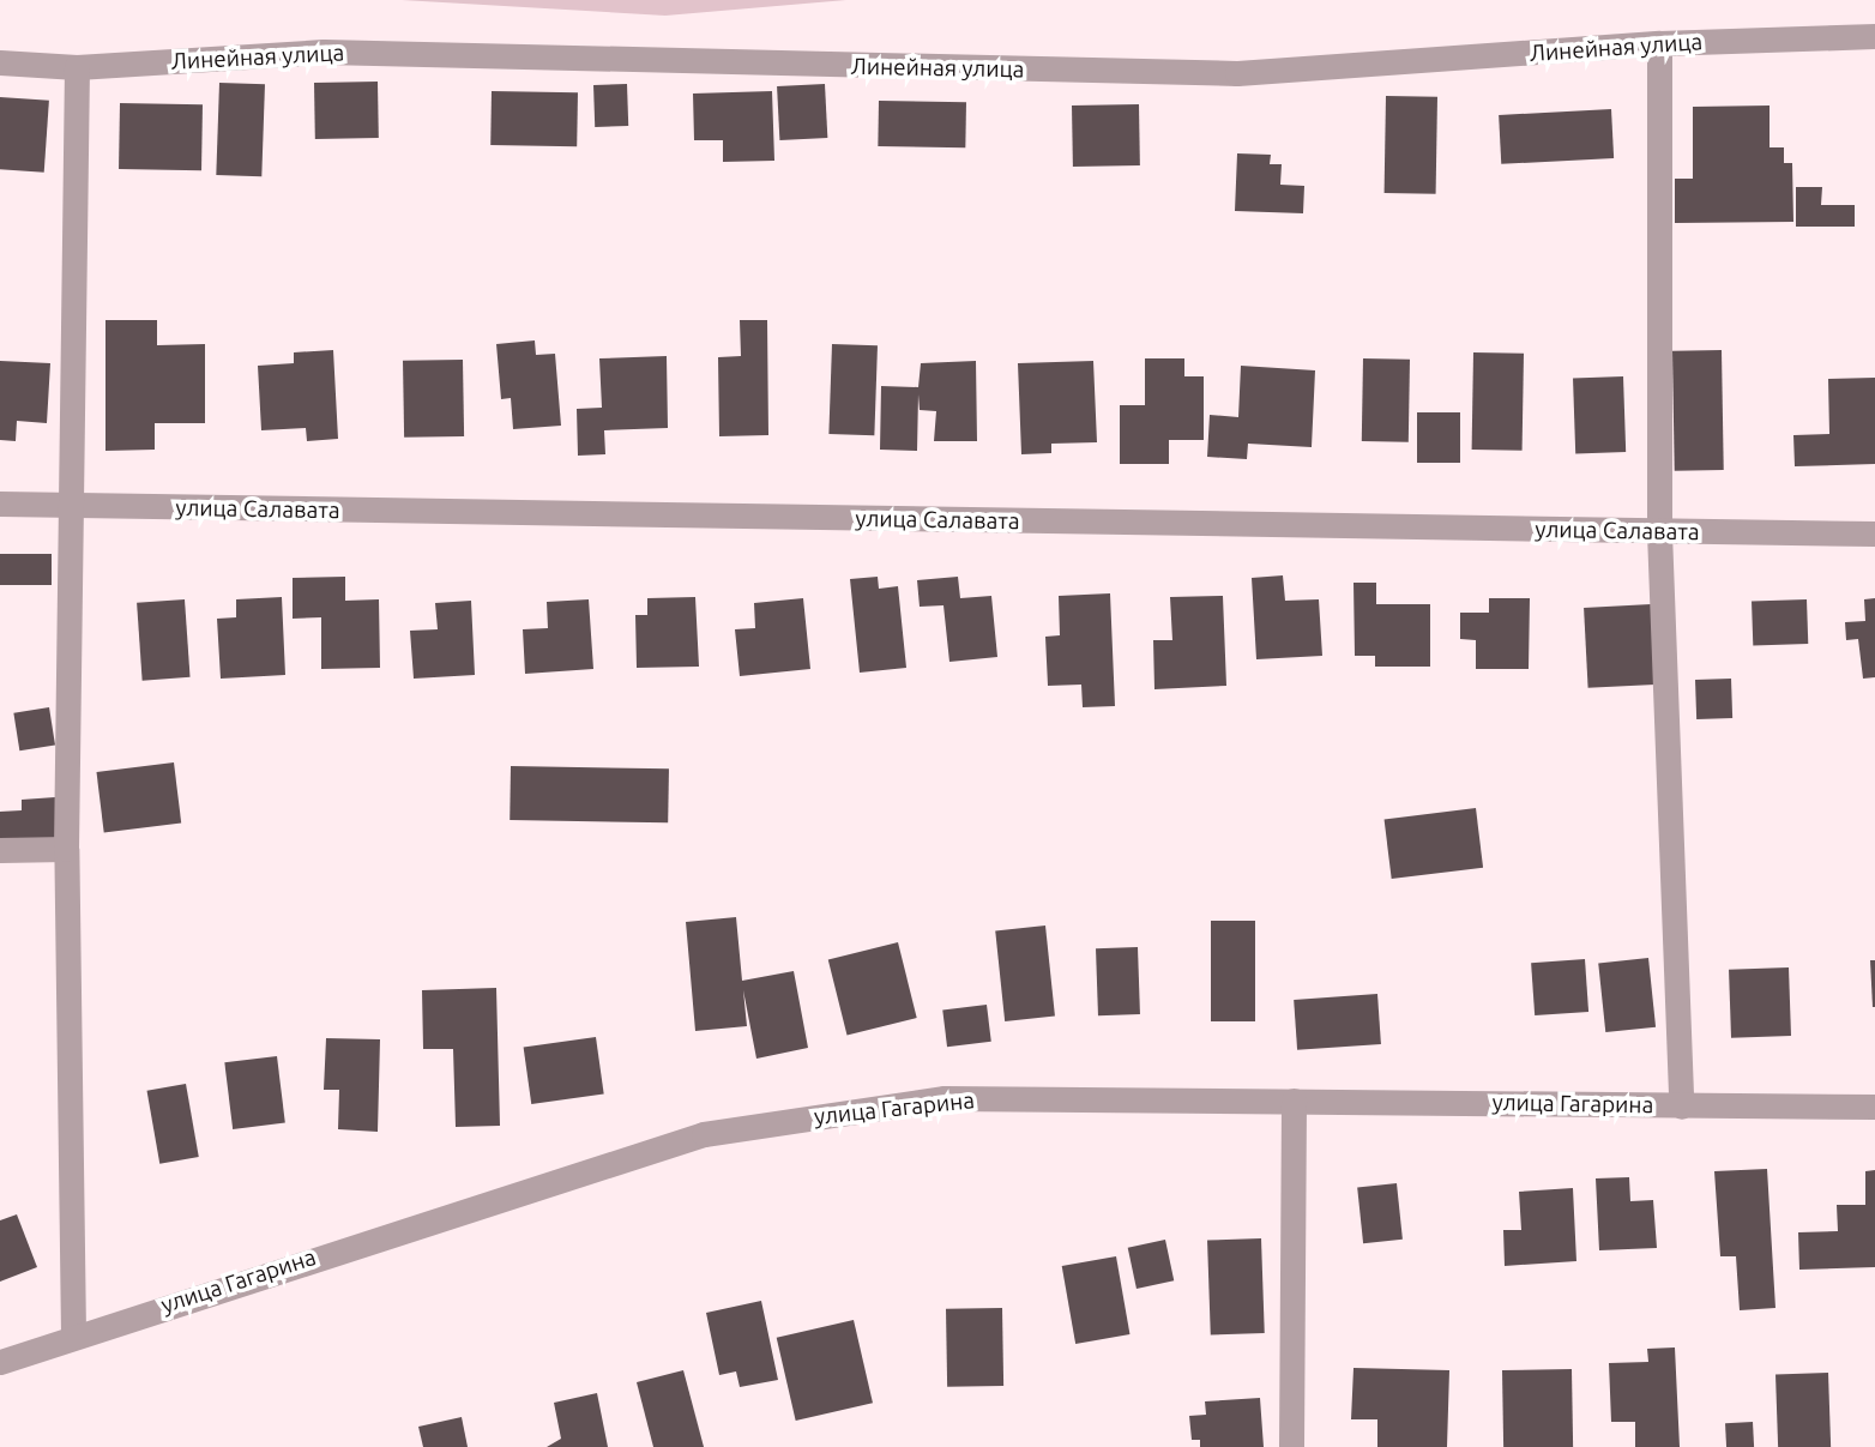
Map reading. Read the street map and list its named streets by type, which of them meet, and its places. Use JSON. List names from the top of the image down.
{
  "streets": {
    "street": ["Линейная улица", "улица Салавата", "улица Гагарина"]
  }
}
